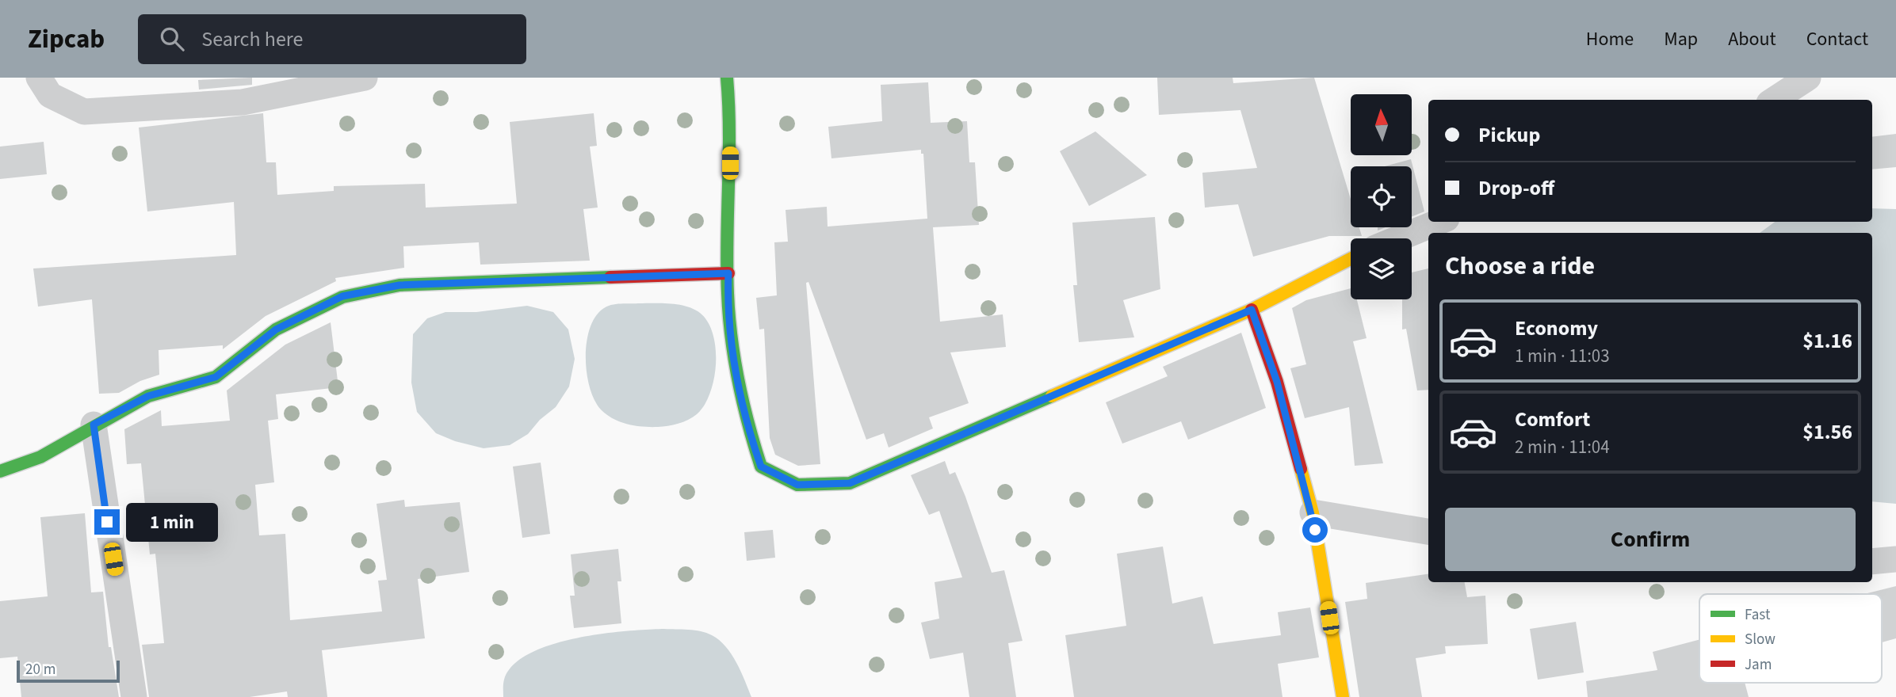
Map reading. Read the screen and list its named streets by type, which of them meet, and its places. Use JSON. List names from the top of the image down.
{
  "legend": ["Fast", "Slow", "Jam"],
  "scale_bar": "20 m",
  "north": "top",
  "page": {
    "header": "Zipcab",
    "search": "Search here",
    "nav": [
      "Home",
      "Map",
      "About",
      "Contact"
    ],
    "banner": ["Pickup", "Drop-off"],
    "heading": "Choose a ride",
    "list": [
      {
        "name": "Economy",
        "note": "1 min · 11:03",
        "value": "$1.16"
      },
      {
        "name": "Comfort",
        "note": "2 min · 11:04",
        "value": "$1.56"
      }
    ],
    "buttons": "Confirm",
    "bubble": "1 min",
    "scale": "20 m"
  }
}
